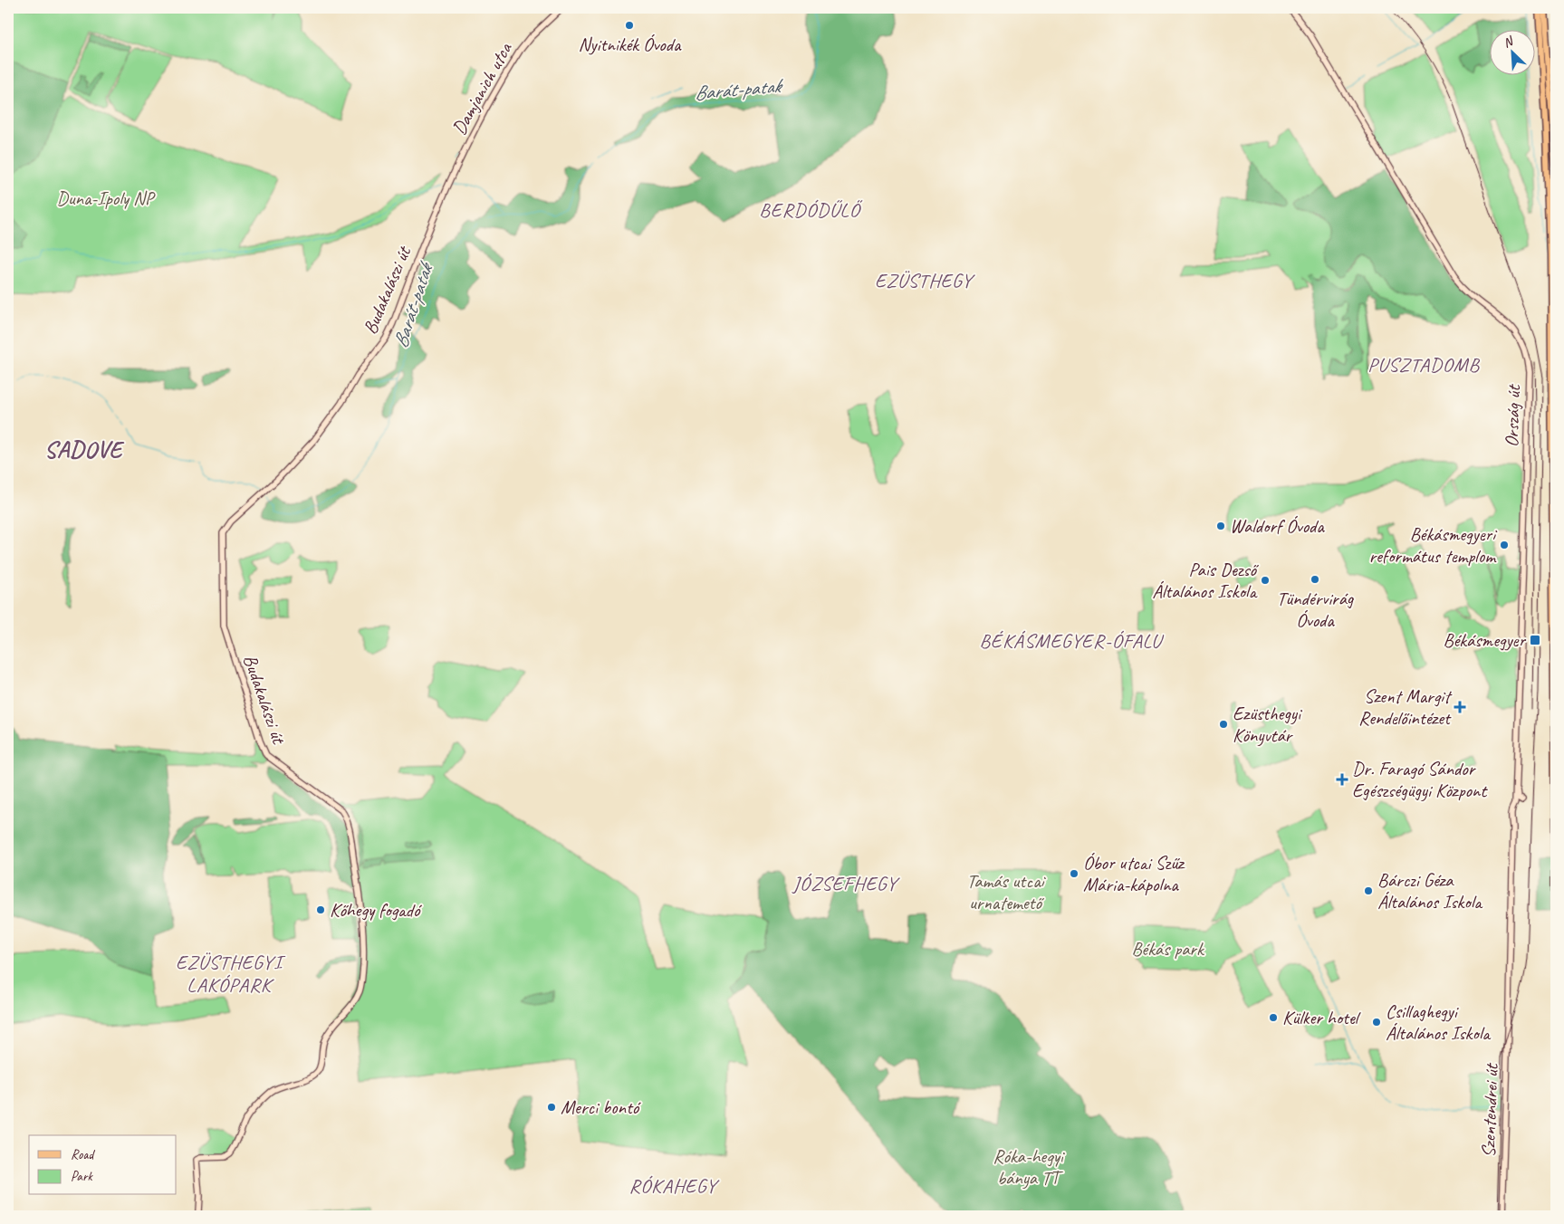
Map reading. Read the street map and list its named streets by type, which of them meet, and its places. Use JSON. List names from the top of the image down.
{
  "streets": {
    "main road": [
      "Damjanich utca",
      "Budakalászi út",
      "Ország út",
      "Szentendrei út"
    ]
  },
  "crossings": [
    ["Damjanich utca", "Budakalászi út"],
    ["Ország út", "Szentendrei út"]
  ],
  "districts": [
    "BERDÓDŰLŐ",
    "EZÜSTHEGY",
    "PUSZTADOMB",
    "SADOVE",
    "BÉKÁSMEGYER-ÓFALU",
    "JÓZSEFHEGY",
    "EZÜSTHEGYI LAKÓPARK",
    "RÓKAHEGY"
  ],
  "water": ["Barát-patak"],
  "parks": [
    "Duna-Ipoly NP",
    "Tamás utcai urnatemető",
    "Békás park",
    "Róka-hegyi bánya TT"
  ],
  "places": {
    "other": [
      "Nyitnikék Óvoda",
      "Waldorf Óvoda",
      "Békásmegyeri református templom",
      "Tündérvirág Óvoda",
      "Pais Dezső Általános Iskola",
      "Ezüsthegyi Könyvtár",
      "Óbor utcai Szűz Mária-kápolna",
      "Bárczi Géza Általános Iskola",
      "Kőhegy fogadó",
      "Külker hotel",
      "Csillaghegyi Általános Iskola",
      "Merci bontó"
    ],
    "transit": ["Békásmegyer"],
    "health": ["Szent Margit Rendelőintézet", "Dr. Faragó Sándor Egészségügyi Központ"]
  },
  "legend": ["Road", "Park"],
  "north": "top left"
}
